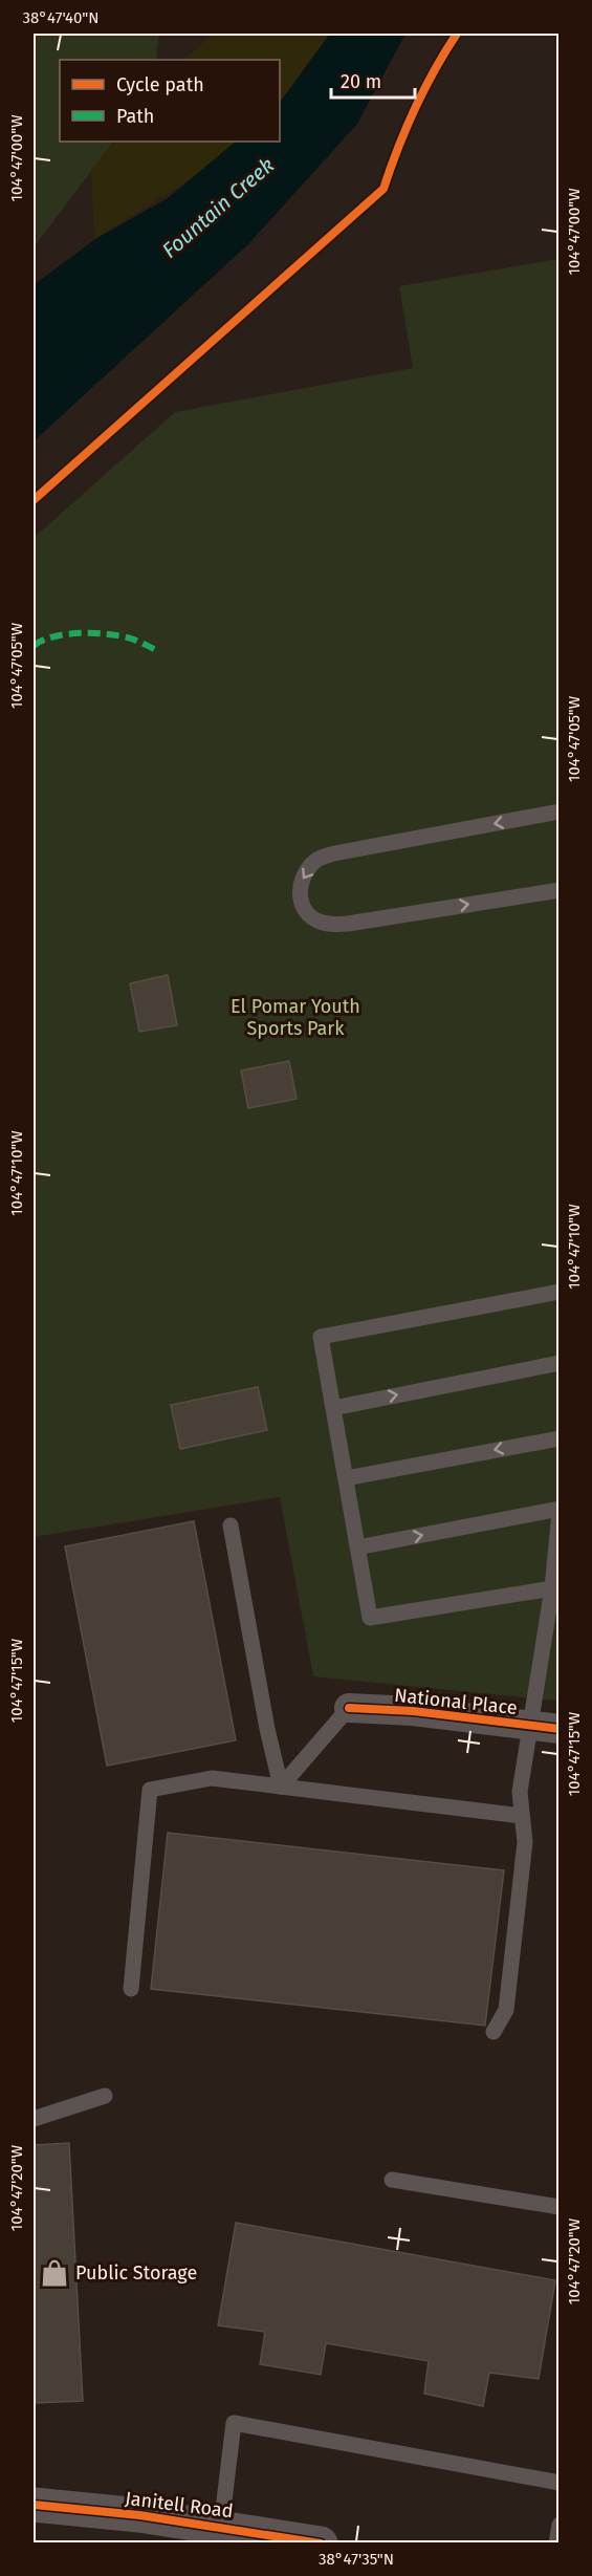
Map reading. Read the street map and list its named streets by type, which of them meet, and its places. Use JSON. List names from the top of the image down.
{
  "streets": {
    "street": ["National Place", "Janitell Road"]
  },
  "water": ["Fountain Creek"],
  "parks": ["El Pomar Youth Sports Park"],
  "places": {
    "shop": ["Public Storage"]
  },
  "legend": ["Cycle path", "Path"],
  "scale_bar": "20 m",
  "coordinates": [
    "38°47'40\"N",
    "104°47'00\"W",
    "104°47'05\"W",
    "104°47'10\"W",
    "104°47'15\"W",
    "104°47'20\"W",
    "38°47'35\"N"
  ]
}
